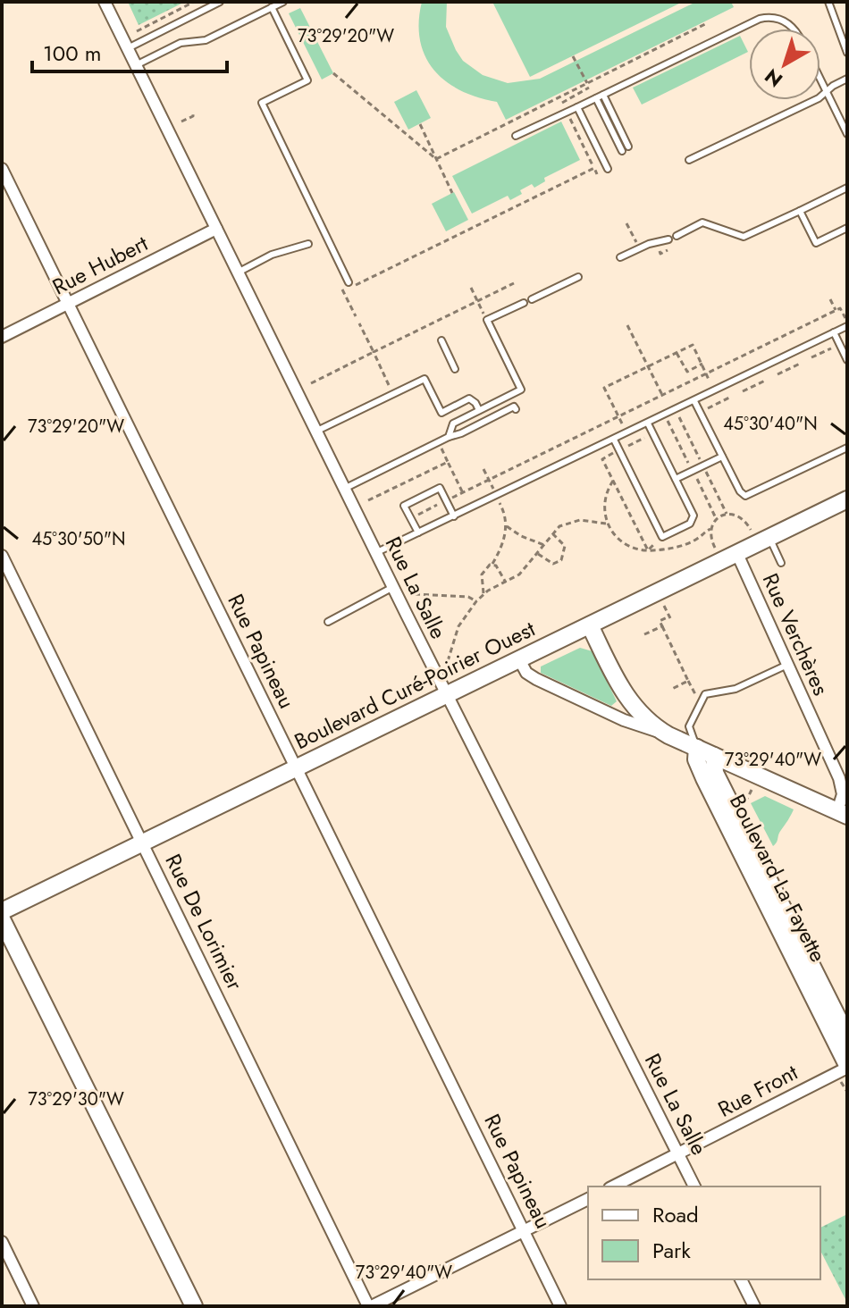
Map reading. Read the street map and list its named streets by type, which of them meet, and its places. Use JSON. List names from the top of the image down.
{
  "streets": {
    "street": [
      "Rue Hubert",
      "Rue La Salle",
      "Rue Verchères",
      "Rue Papineau",
      "Boulevard Curé-Poirier Ouest",
      "Boulevard La Fayette",
      "Rue De Lorimier",
      "Rue Front"
    ]
  },
  "crossings": [
    ["Rue Hubert", "Rue La Salle"],
    ["Rue Hubert", "Rue Papineau"],
    ["Rue La Salle", "Boulevard Curé-Poirier Ouest"],
    ["Rue La Salle", "Rue Front"],
    ["Rue Verchères", "Boulevard Curé-Poirier Ouest"],
    ["Rue Papineau", "Boulevard Curé-Poirier Ouest"],
    ["Boulevard Curé-Poirier Ouest", "Rue De Lorimier"],
    ["Boulevard La Fayette", "Rue Front"]
  ],
  "legend": ["Road", "Park"],
  "scale_bar": "100 m",
  "north": "bottom left",
  "coordinates": [
    "73°29'20\"W",
    "45°30'40\"N",
    "45°30'50\"N",
    "73°29'40\"W",
    "73°29'30\"W"
  ]
}
